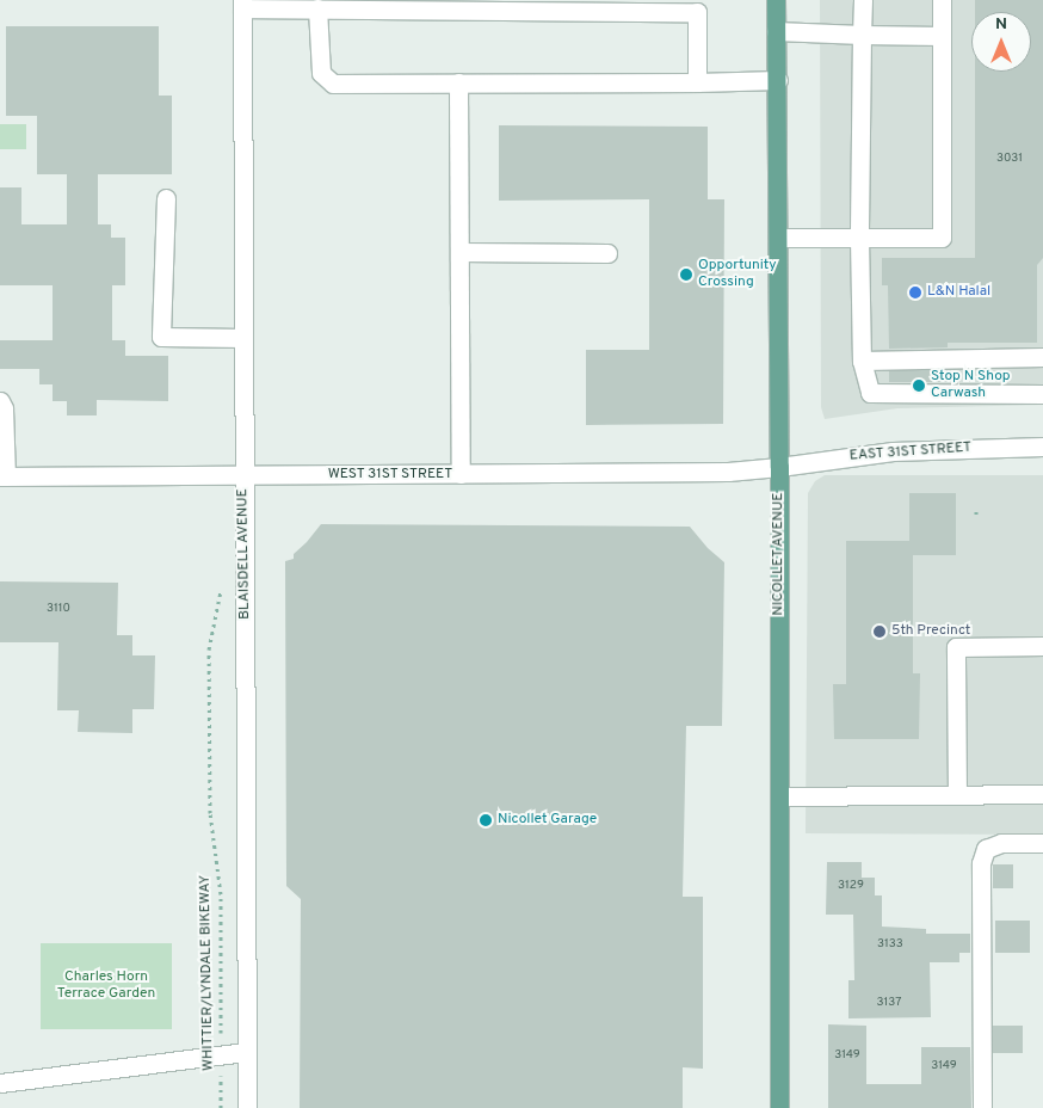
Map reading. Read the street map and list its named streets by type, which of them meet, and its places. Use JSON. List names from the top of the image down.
{
  "streets": {
    "main road": ["NICOLLET AVENUE"],
    "street": ["EAST 31ST STREET", "WEST 31ST STREET", "BLAISDELL AVENUE"],
    "path": ["WHITTIER/LYNDALE BIKEWAY"]
  },
  "crossings": [
    ["EAST 31ST STREET", "WEST 31ST STREET"],
    ["EAST 31ST STREET", "NICOLLET AVENUE"],
    ["WEST 31ST STREET", "BLAISDELL AVENUE"],
    ["WEST 31ST STREET", "NICOLLET AVENUE"]
  ],
  "parks": ["Charles Horn Terrace Garden"],
  "places": [
    "Opportunity Crossing",
    "L&N Halal",
    "Stop N Shop Carwash",
    "5th Precinct",
    "Nicollet Garage"
  ],
  "house_numbers": [
    "3031",
    "3110",
    "3129",
    "3133",
    "3137",
    "3149",
    "3149"
  ],
  "north": "top"
}
